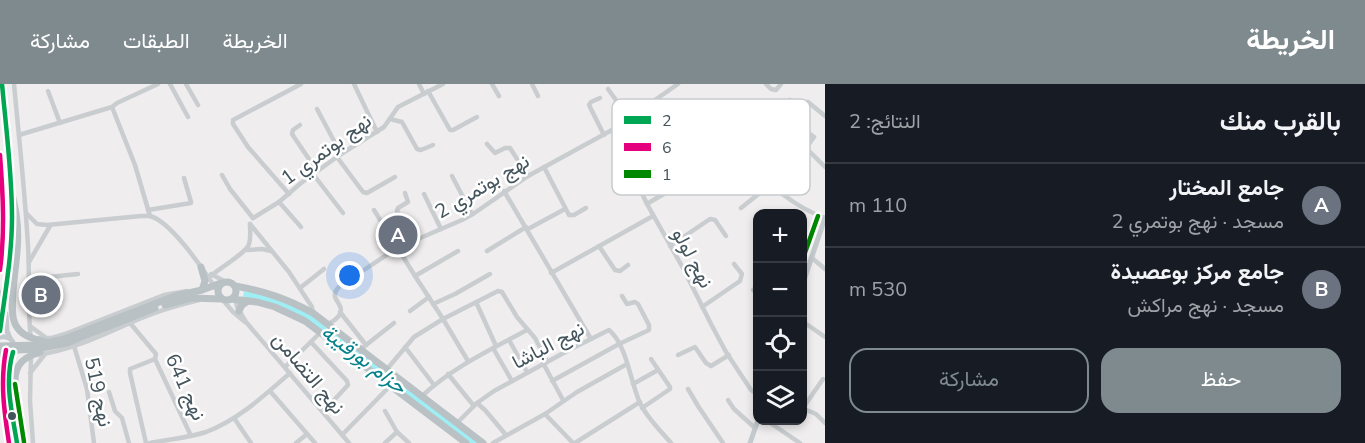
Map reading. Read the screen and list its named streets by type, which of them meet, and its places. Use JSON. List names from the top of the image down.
{
  "streets": {
    "street": [
      "نهج بوتمري 1",
      "نهج بوتمري 2",
      "نهج لولو",
      "نهج الباشا",
      "نهج التضامن",
      "نهج 641",
      "نهج 519"
    ]
  },
  "water": ["حزام بورقيبة"],
  "lines": ["transit line 2", "transit line 6", "transit line 1"],
  "legend": ["2", "6", "1"],
  "page": {
    "header": "الخريطة",
    "nav": ["الخريطة", "الطبقات", "مشاركة"],
    "heading": ["بالقرب منك", "النتائج: 2"],
    "list": [
      {
        "mark": "A",
        "name": "جامع المختار",
        "note": "مسجد · نهج بوتمري 2",
        "value": "110 m"
      },
      {
        "mark": "B",
        "name": "جامع مركز بوعصيدة",
        "note": "مسجد · نهج مراكش",
        "value": "530 m"
      }
    ],
    "map_buttons": ["+", "−"],
    "pins": ["A", "B"],
    "buttons": ["حفظ", "مشاركة"]
  }
}
